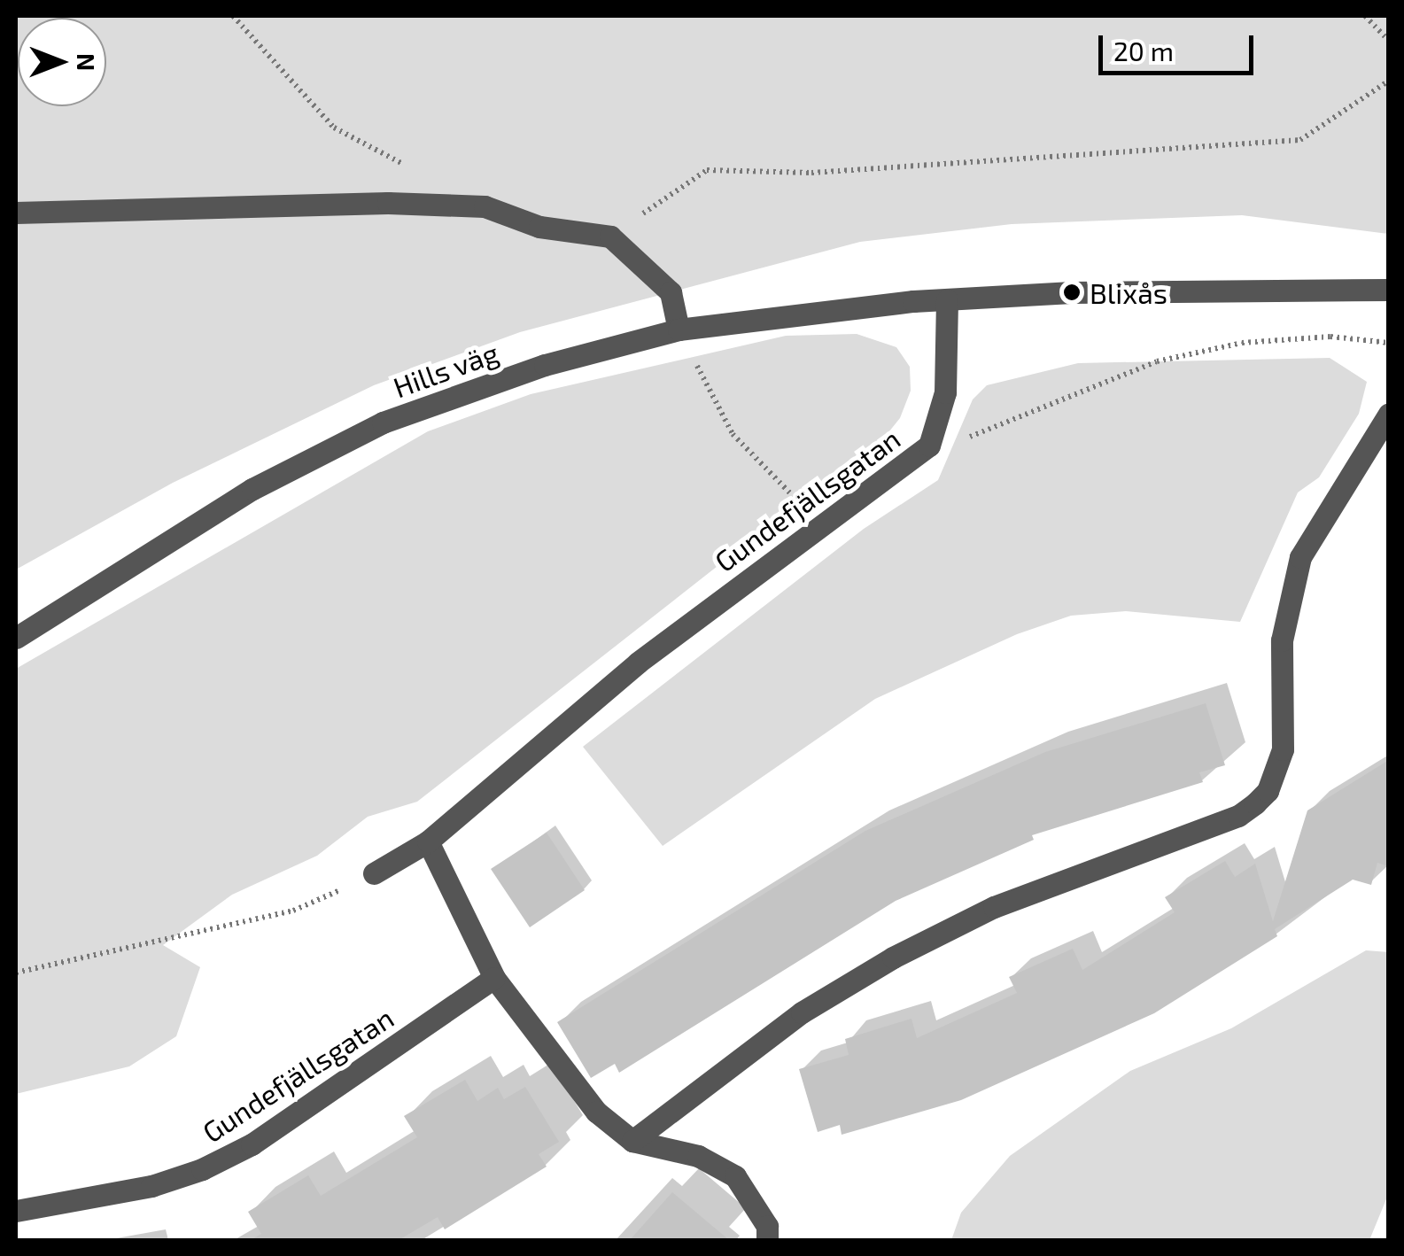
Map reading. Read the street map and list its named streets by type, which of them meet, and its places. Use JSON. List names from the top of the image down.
{
  "streets": {
    "street": ["Hills väg", "Gundefjällsgatan"]
  },
  "crossings": [
    ["Hills väg", "Gundefjällsgatan"]
  ],
  "places": ["Blixås"],
  "scale_bar": "20 m",
  "north": "right"
}
